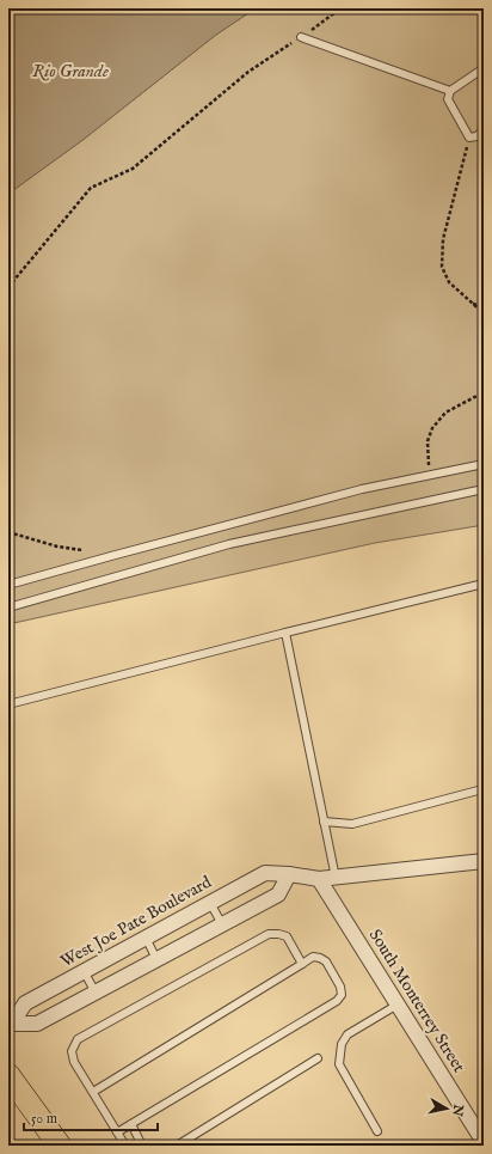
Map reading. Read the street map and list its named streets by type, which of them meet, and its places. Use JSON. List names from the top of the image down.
{
  "streets": {
    "street": ["West Joe Pate Boulevard", "South Monterrey Street"]
  },
  "crossings": [
    ["West Joe Pate Boulevard", "South Monterrey Street"]
  ],
  "water": ["Rio Grande"],
  "scale_bar": "50 m",
  "north": "right"
}
